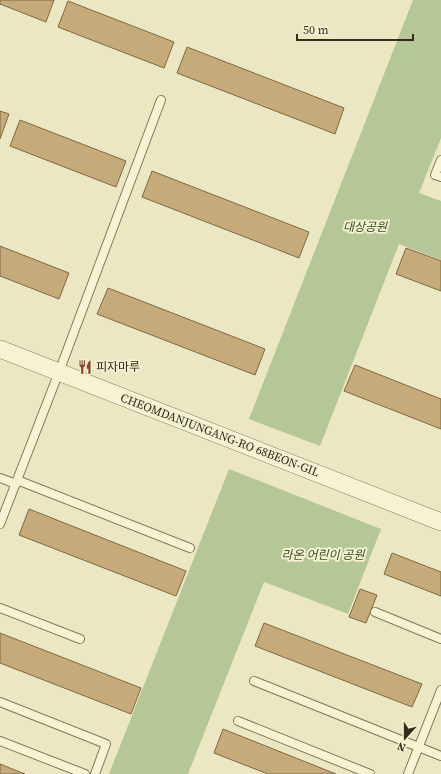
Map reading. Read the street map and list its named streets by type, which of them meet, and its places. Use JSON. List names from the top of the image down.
{
  "streets": {
    "street": ["CHEOMDANJUNGANG-RO 68BEON-GIL"]
  },
  "parks": ["대상공원", "라온 어린이 공원"],
  "places": {
    "restaurant": ["피자마루"]
  },
  "scale_bar": "50 m",
  "north": "bottom"
}
